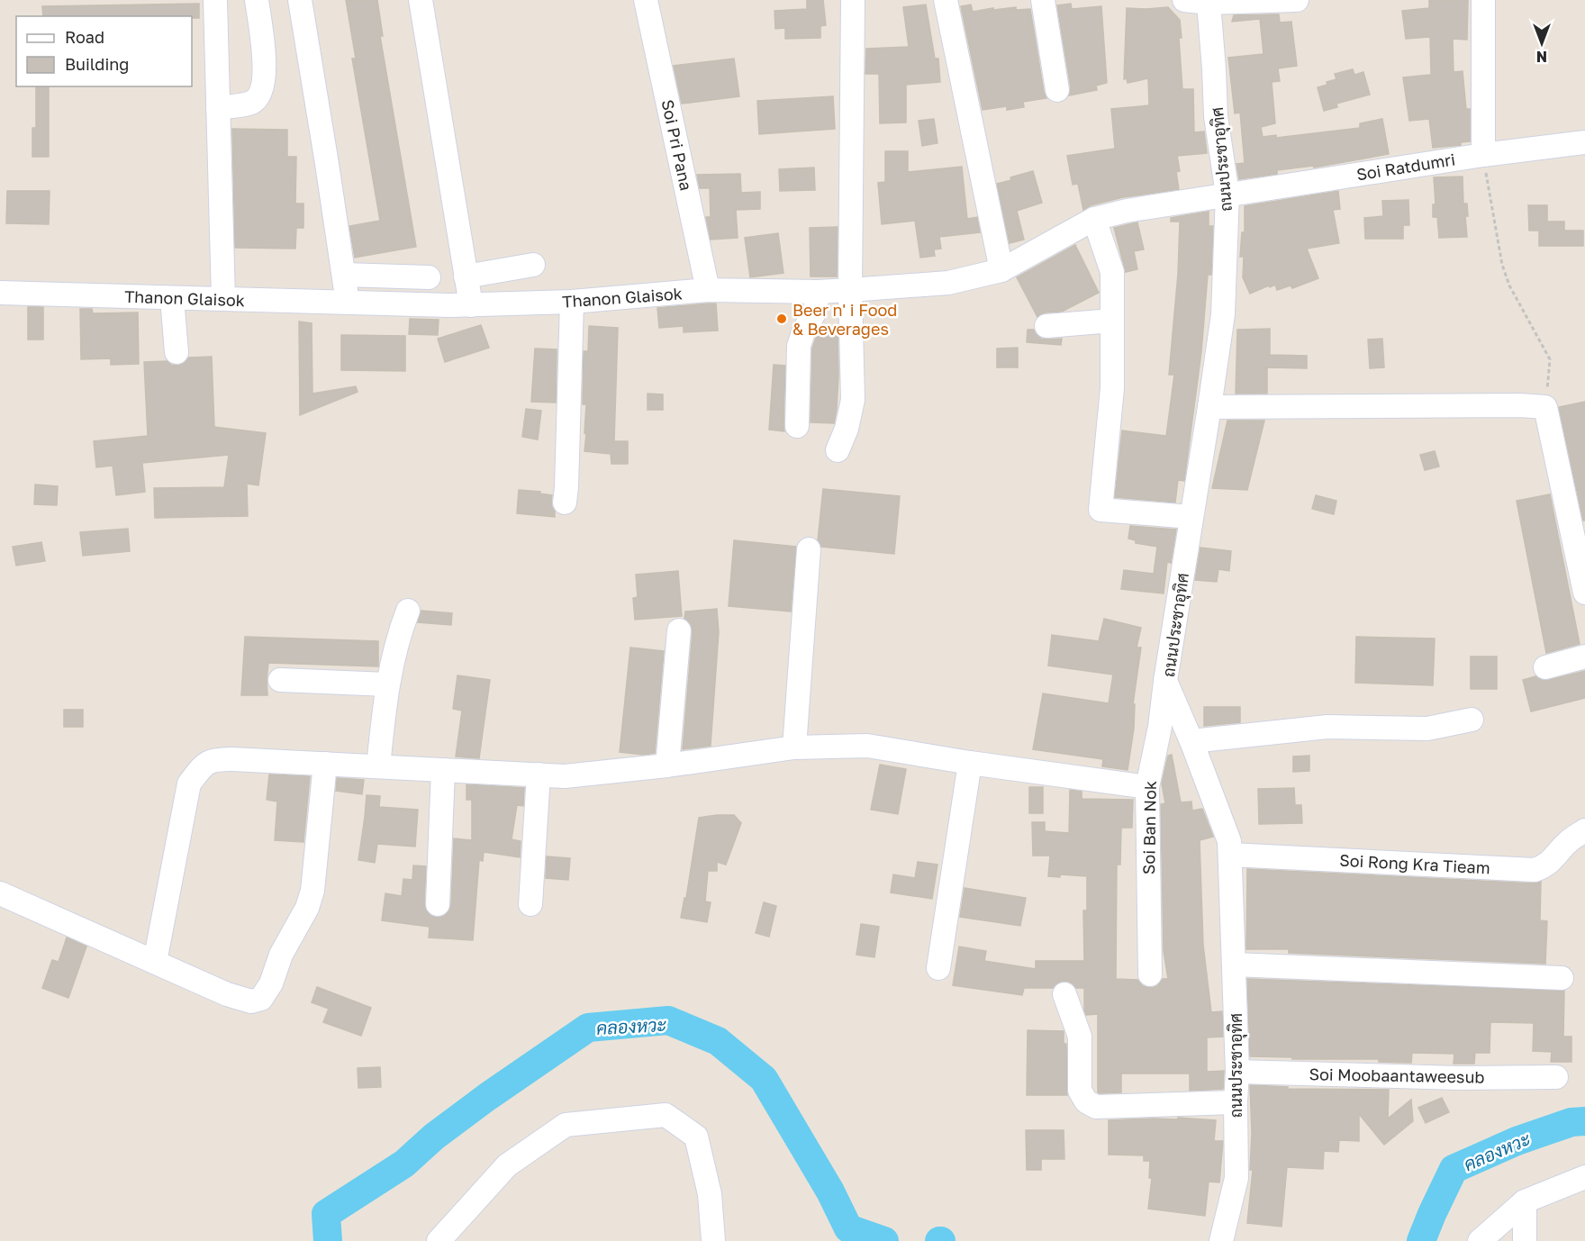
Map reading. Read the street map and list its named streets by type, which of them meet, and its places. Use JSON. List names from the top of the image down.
{
  "streets": {
    "street": [
      "Soi Pri Pana",
      "ถนนประชาอุทิศ",
      "Soi Ratdumri",
      "Thanon Glaisok",
      "Soi Ban Nok",
      "Soi Rong Kra Tieam",
      "Soi Moobaantaweesub"
    ]
  },
  "crossings": [
    ["Soi Pri Pana", "Thanon Glaisok"],
    ["ถนนประชาอุทิศ", "Soi Ratdumri"],
    ["ถนนประชาอุทิศ", "Thanon Glaisok"],
    ["ถนนประชาอุทิศ", "Soi Ban Nok"],
    ["ถนนประชาอุทิศ", "Soi Rong Kra Tieam"],
    ["ถนนประชาอุทิศ", "Soi Moobaantaweesub"],
    ["Soi Ratdumri", "Thanon Glaisok"]
  ],
  "water": ["คลองหวะ"],
  "places": ["Beer n' i Food & Beverages"],
  "legend": ["Road", "Building"],
  "north": "bottom"
}
